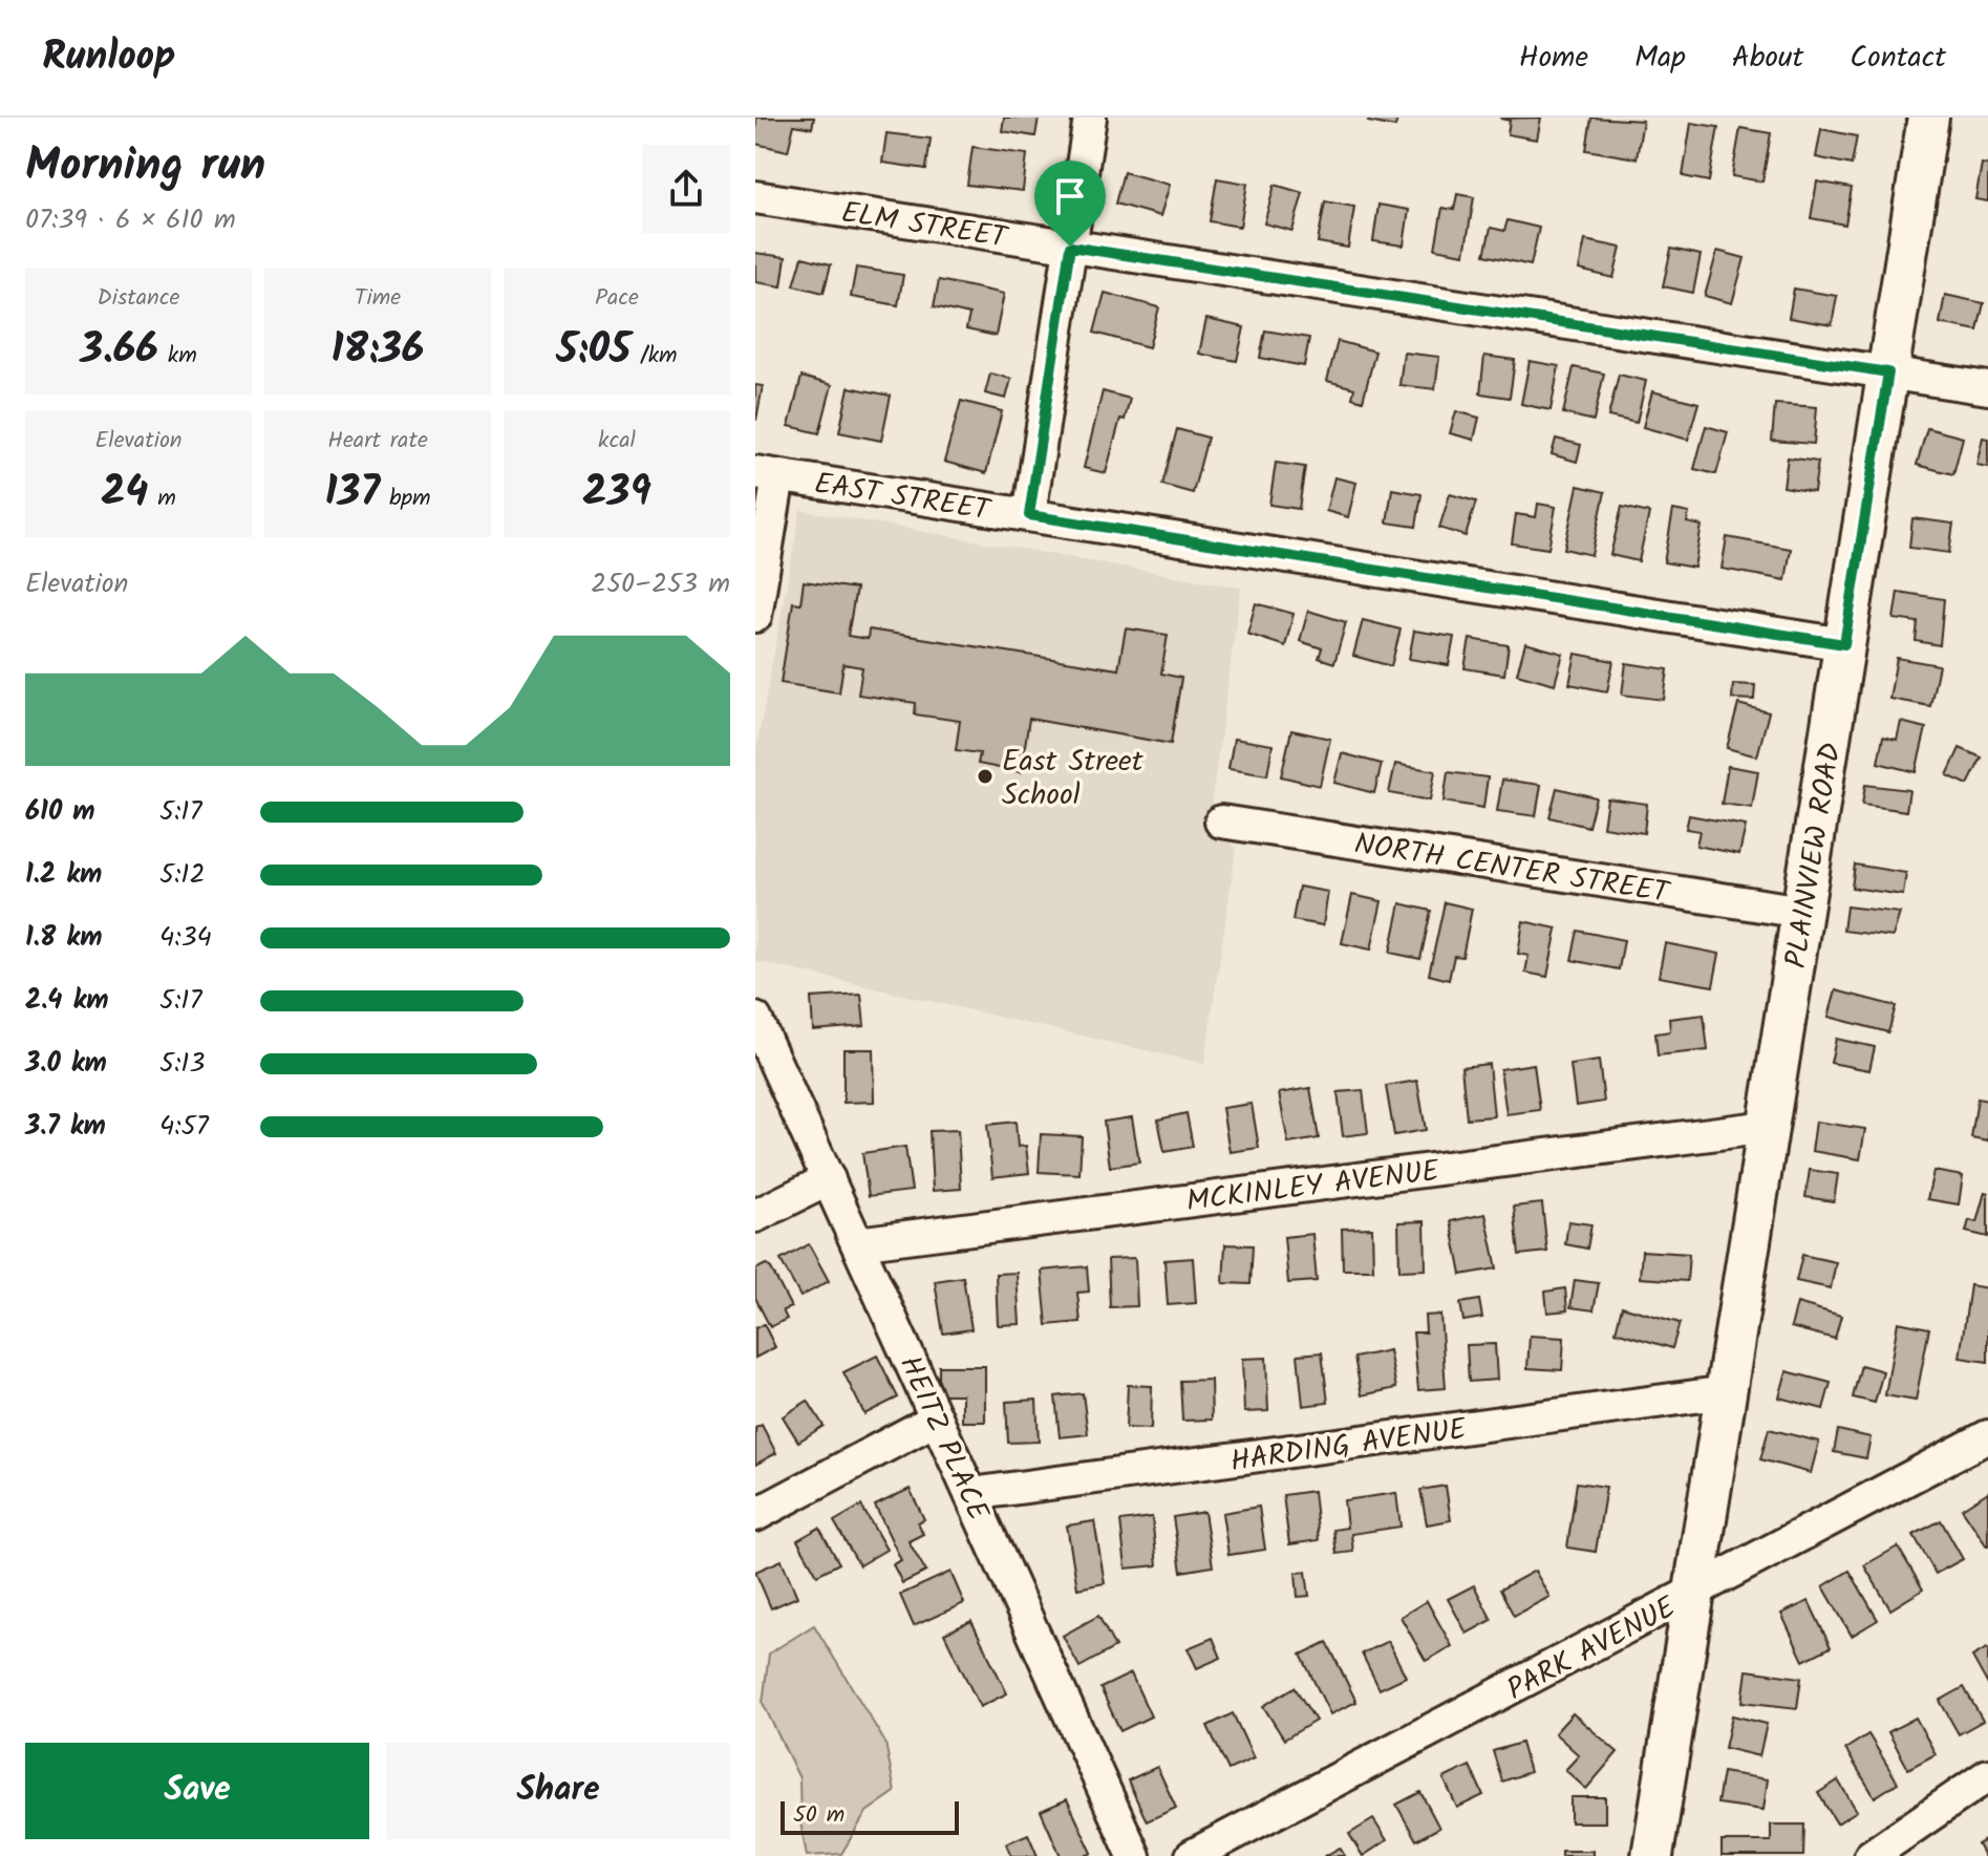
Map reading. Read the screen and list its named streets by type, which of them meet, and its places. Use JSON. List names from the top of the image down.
{
  "streets": {
    "main road": ["PLAINVIEW ROAD"],
    "street": [
      "ELM STREET",
      "EAST STREET",
      "NORTH CENTER STREET",
      "MCKINLEY AVENUE",
      "HEITZ PLACE",
      "HARDING AVENUE",
      "PARK AVENUE"
    ]
  },
  "crossings": [
    ["ELM STREET", "PLAINVIEW ROAD"],
    ["EAST STREET", "PLAINVIEW ROAD"],
    ["PLAINVIEW ROAD", "NORTH CENTER STREET"],
    ["PLAINVIEW ROAD", "MCKINLEY AVENUE"],
    ["PLAINVIEW ROAD", "HARDING AVENUE"],
    ["PLAINVIEW ROAD", "PARK AVENUE"],
    ["MCKINLEY AVENUE", "HEITZ PLACE"],
    ["HEITZ PLACE", "HARDING AVENUE"]
  ],
  "places": ["East Street School"],
  "scale_bar": "50 m",
  "page": {
    "header": "Runloop",
    "nav": [
      "Home",
      "Map",
      "About",
      "Contact"
    ],
    "heading": ["Morning run", "07:39 · 6 × 610 m"],
    "stats": [
      ["Distance", "3.66 km"],
      ["Time", "18:36"],
      ["Pace", "5:05 /km"],
      ["Elevation", "24 m"],
      ["Heart rate", "137 bpm"],
      ["kcal", "239"]
    ],
    "chart": ["Elevation", "250–253 m"],
    "list": [
      {
        "name": "610 m",
        "note": "5:17"
      },
      {
        "name": "1.2 km",
        "note": "5:12"
      },
      {
        "name": "1.8 km",
        "note": "4:34"
      },
      {
        "name": "2.4 km",
        "note": "5:17"
      },
      {
        "name": "3.0 km",
        "note": "5:13"
      },
      {
        "name": "3.7 km",
        "note": "4:57"
      }
    ],
    "buttons": ["Save", "Share"],
    "scale": "50 m"
  }
}
